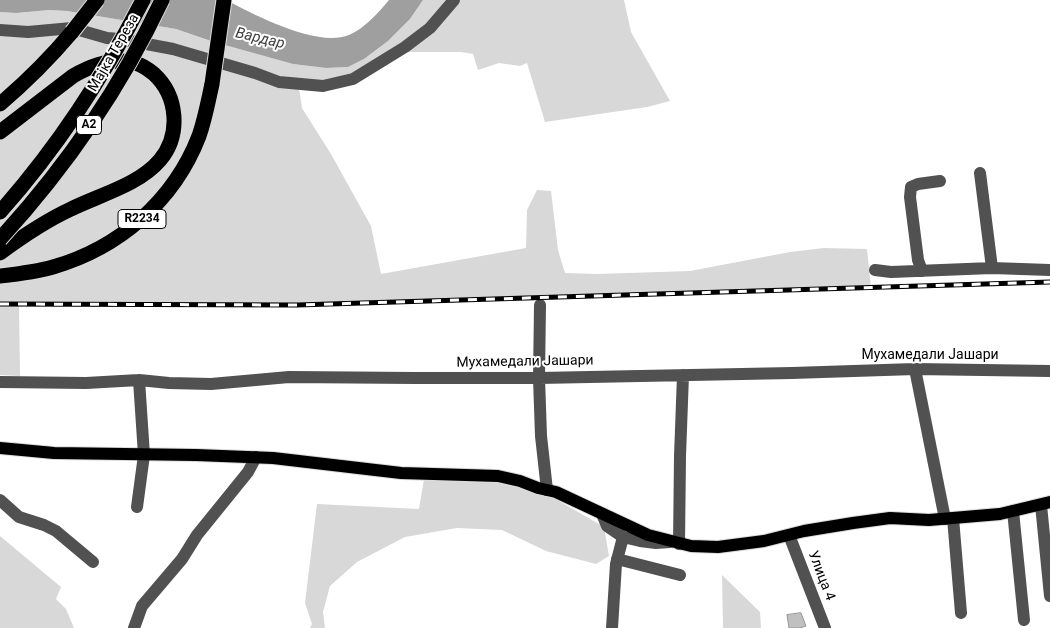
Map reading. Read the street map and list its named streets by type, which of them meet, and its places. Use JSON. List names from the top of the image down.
{
  "streets": {
    "highway": ["Мајка Тереза", "A2", "R2234"],
    "street": ["Мухамедали Јашари", "Улица 4"]
  },
  "water": ["Вардар"]
}
